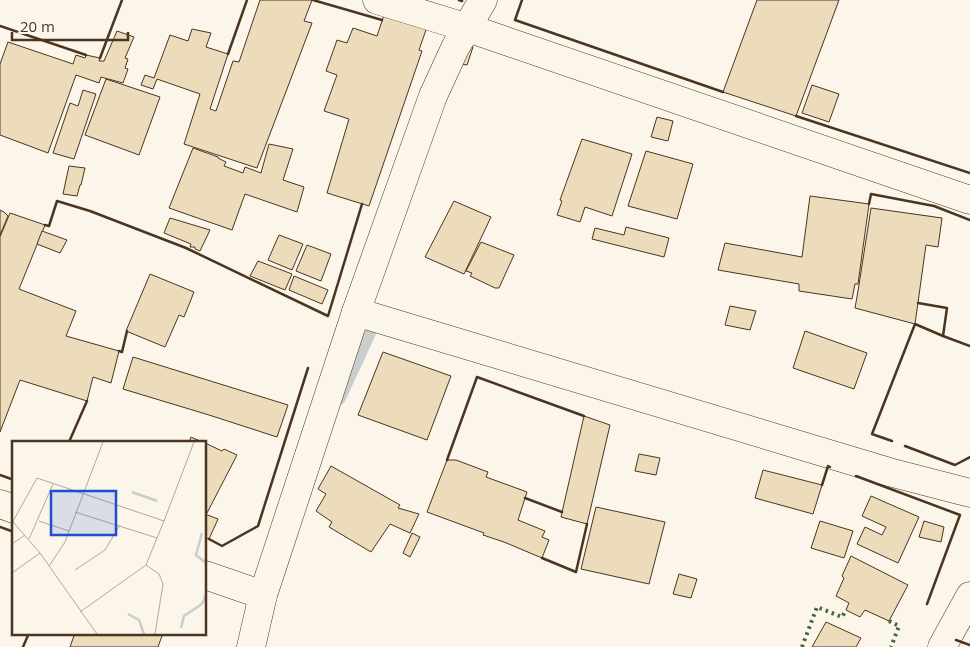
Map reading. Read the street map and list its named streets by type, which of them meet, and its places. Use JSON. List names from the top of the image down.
{
  "scale_bar": "20 m"
}
